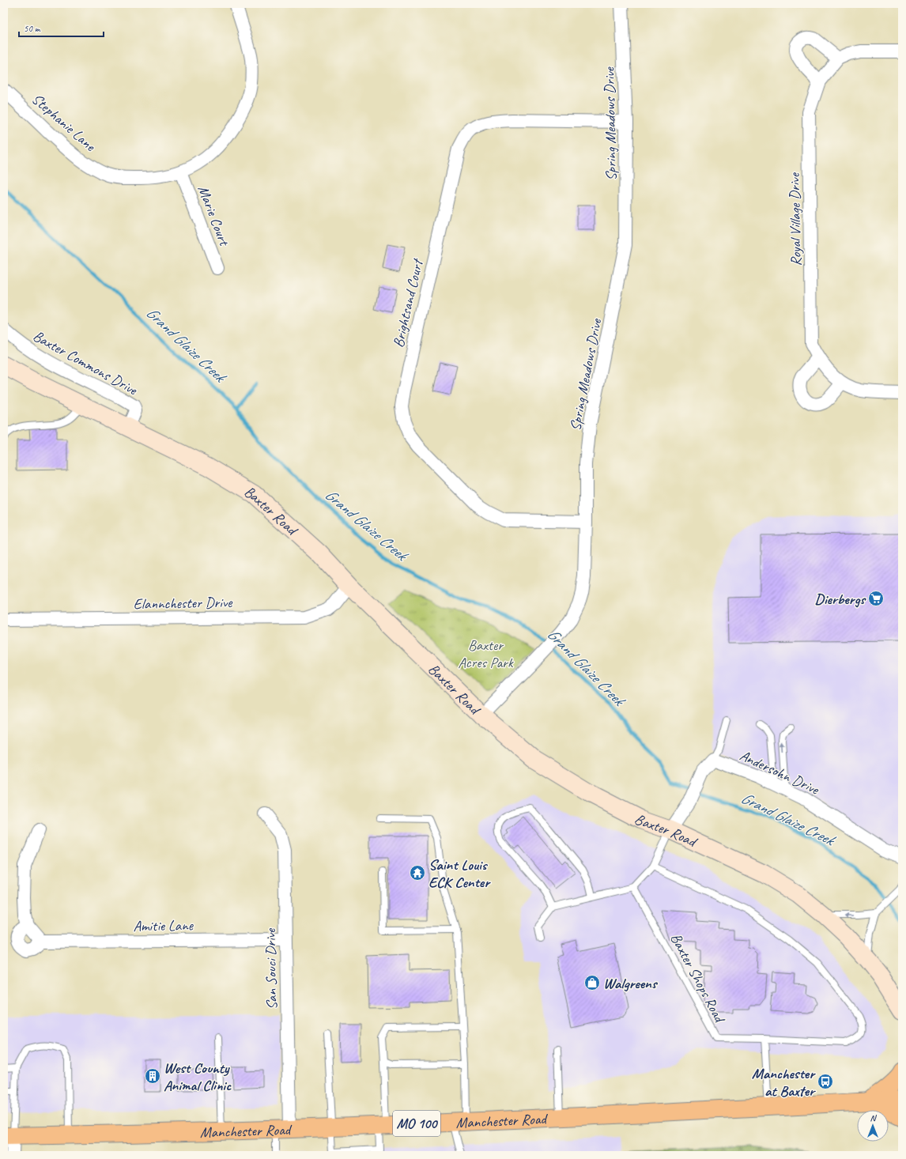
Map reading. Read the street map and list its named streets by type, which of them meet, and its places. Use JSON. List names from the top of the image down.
{
  "streets": {
    "highway": ["Manchester Road", "MO 100"],
    "main road": ["Baxter Road"],
    "street": [
      "Stephanie Lane",
      "Spring Meadows Drive",
      "Marie Court",
      "Royal Village Drive",
      "Brightsand Court",
      "Baxter Commons Drive",
      "Elannchester Drive",
      "Andersohn Drive",
      "Amitie Lane",
      "San Souci Drive"
    ],
    "lane": ["Baxter Shops Road"]
  },
  "crossings": [
    ["Stephanie Lane", "Marie Court"],
    ["Spring Meadows Drive", "Brightsand Court"],
    ["Spring Meadows Drive", "Baxter Road"],
    ["Baxter Commons Drive", "Baxter Road"],
    ["Baxter Road", "Elannchester Drive"],
    ["Amitie Lane", "San Souci Drive"],
    ["San Souci Drive", "Manchester Road"]
  ],
  "water": ["Grand Glaize Creek"],
  "parks": ["Baxter Acres Park"],
  "places": {
    "supermarket": ["Dierbergs"],
    "temple": ["Saint Louis ECK Center"],
    "shop": ["Walgreens"],
    "building": ["West County Animal Clinic"],
    "bus stop": ["Manchester at Baxter"]
  },
  "scale_bar": "50 m",
  "north": "top"
}
